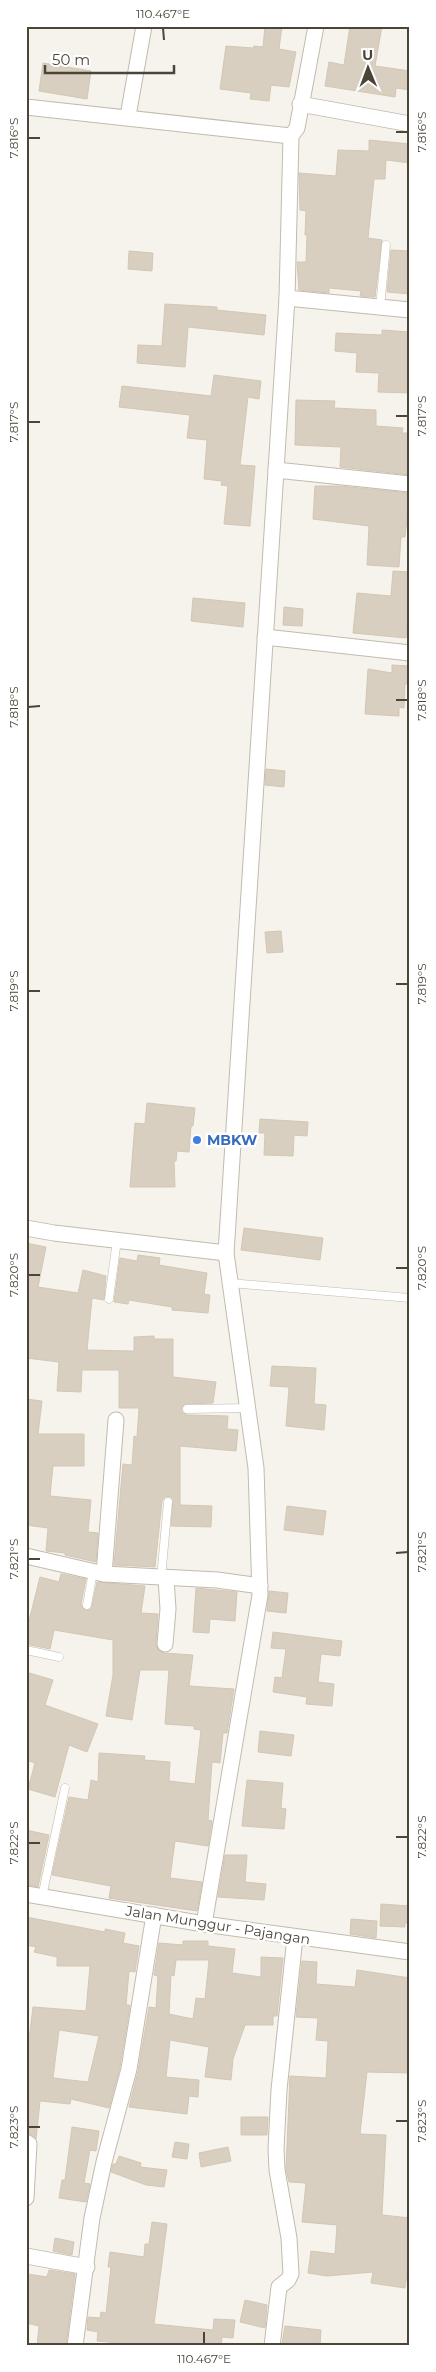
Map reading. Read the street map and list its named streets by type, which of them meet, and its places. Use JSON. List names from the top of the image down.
{
  "streets": {
    "street": ["Jalan Munggur - Pajangan"]
  },
  "places": ["MBKW"],
  "scale_bar": "50 m",
  "north": "top",
  "coordinates": [
    "110.467°E",
    "7.816°S",
    "7.817°S",
    "7.818°S",
    "7.819°S",
    "7.820°S",
    "7.821°S",
    "7.822°S",
    "7.823°S"
  ]
}
